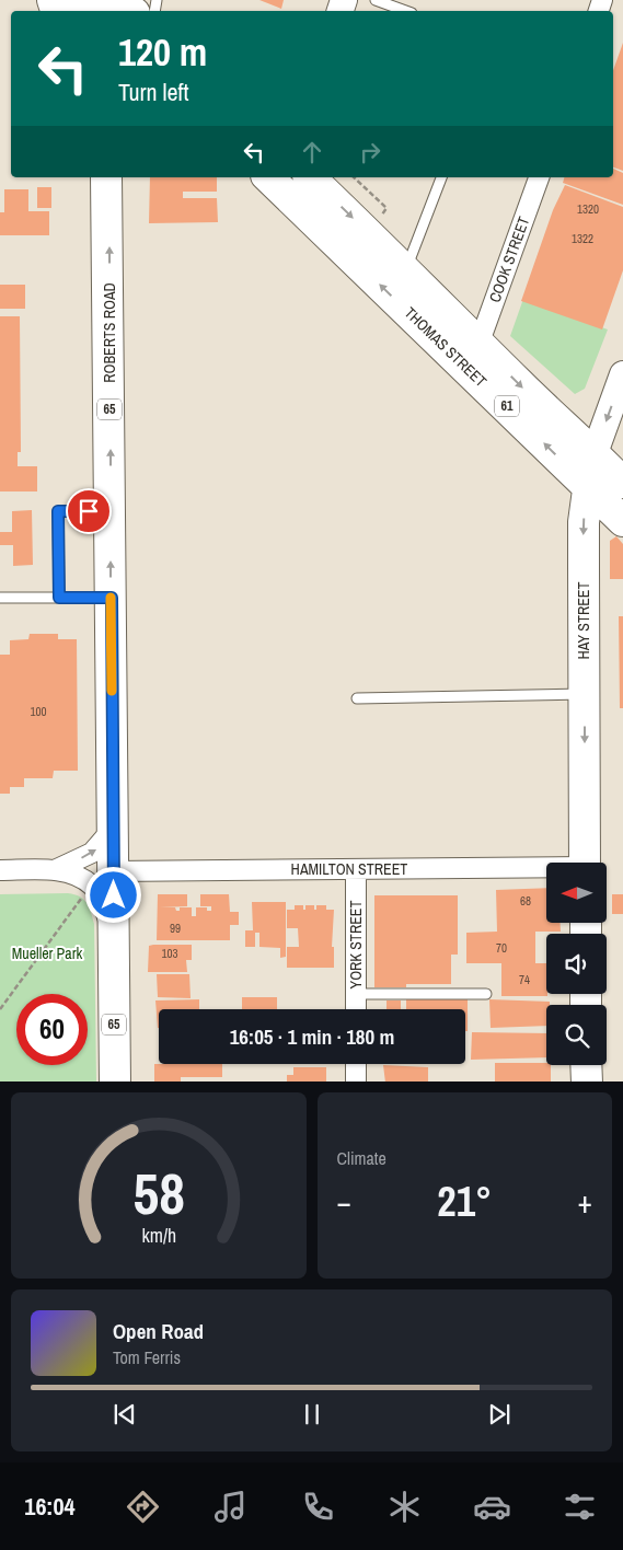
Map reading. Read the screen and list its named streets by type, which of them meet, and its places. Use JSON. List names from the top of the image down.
{
  "streets": {
    "main road": [
      "ROBERTS ROAD",
      "THOMAS STREET",
      "61",
      "65",
      "HAY STREET"
    ],
    "street": ["COOK STREET", "HAMILTON STREET", "YORK STREET"]
  },
  "crossings": [
    ["COOK STREET", "THOMAS STREET"],
    ["ROBERTS ROAD", "HAMILTON STREET"],
    ["THOMAS STREET", "HAY STREET"],
    ["HAMILTON STREET", "YORK STREET"]
  ],
  "one_way": ["ROBERTS ROAD", "HAY STREET"],
  "parks": ["Mueller Park"],
  "house_numbers": [
    "1320",
    "1322",
    "100",
    "68",
    "99",
    "70",
    "103",
    "74"
  ],
  "north": "left",
  "page": {
    "turn": ["120 m", "Turn left"],
    "limit": "60",
    "trip": "16:05 · 1 min · 180 m",
    "tile": "Climate",
    "heat": ["−", "21°", "+"],
    "song": ["Open Road", "Tom Ferris"],
    "tabs": "16:04",
    "gauge": ["58", "km/h"]
  }
}
